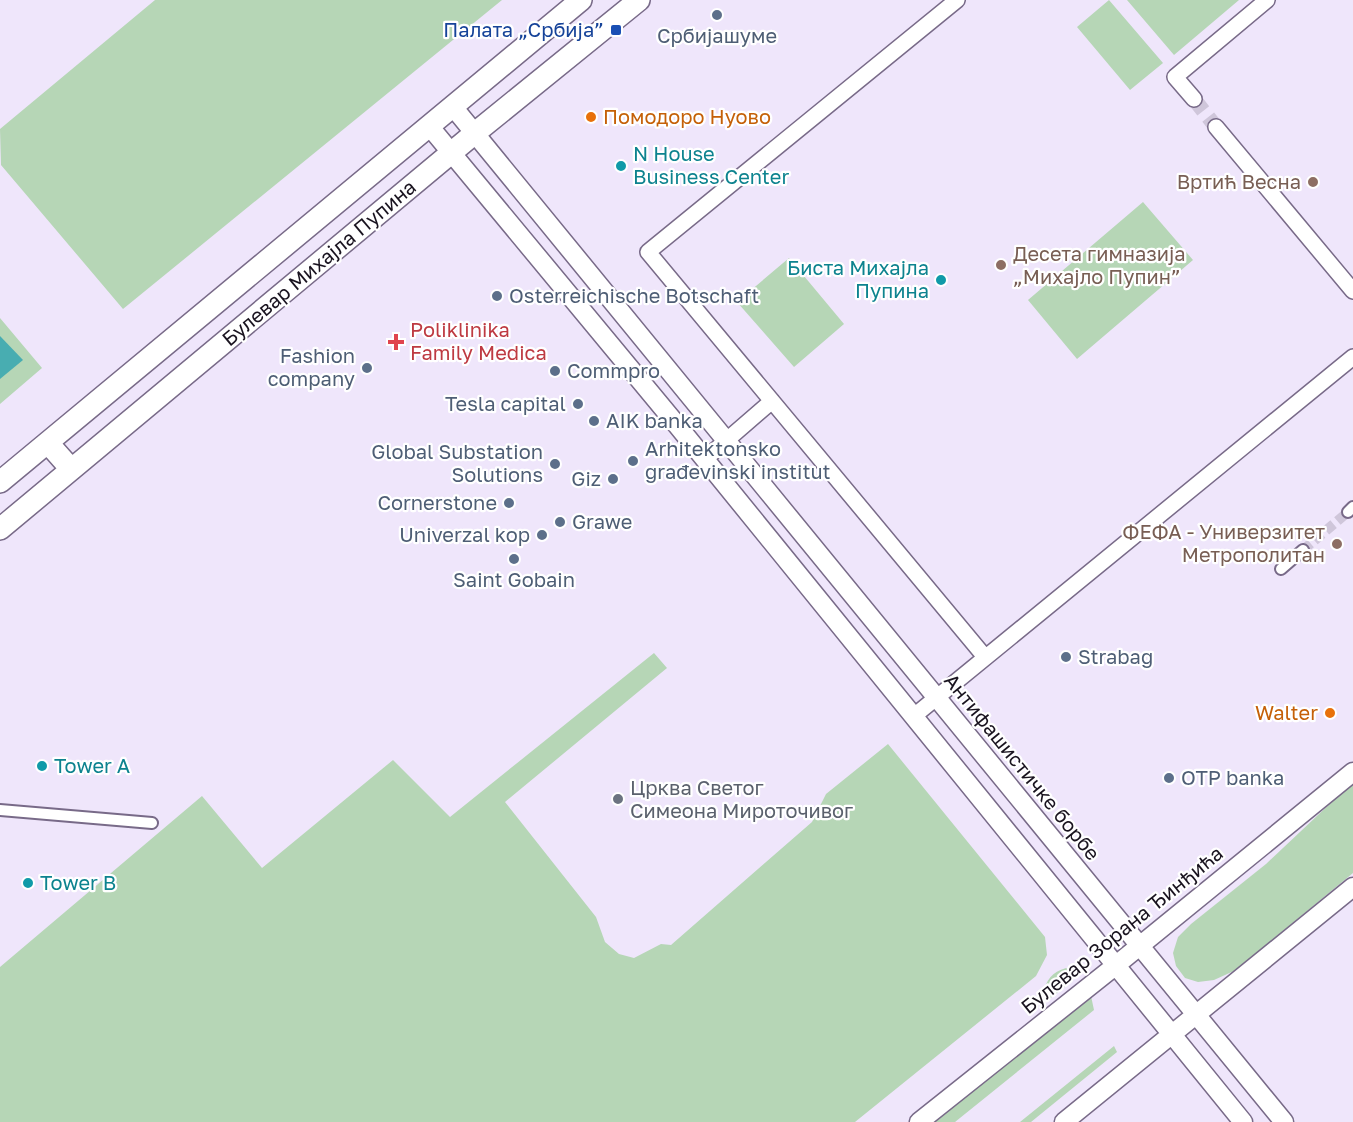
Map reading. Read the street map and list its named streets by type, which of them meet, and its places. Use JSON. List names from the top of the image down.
{
  "streets": {
    "main road": ["Булевар Михајла Пупина"],
    "street": ["Антифашистичке борбе", "Булевар Зорана Ђинђића"]
  },
  "crossings": [
    ["Булевар Михајла Пупина", "Антифашистичке борбе"],
    ["Антифашистичке борбе", "Булевар Зорана Ђинђића"]
  ],
  "places": {
    "other": [
      "Србијашуме",
      "Помодоро Нуово",
      "N House Business Center",
      "Вртић Весна",
      "Десета гимназија „Михајло Пупин”",
      "Биста Михајла Пупина",
      "Osterreichische Botschaft",
      "Fashion company",
      "Commpro",
      "Tesla capital",
      "AIK banka",
      "Arhitektonsko građevinski institut",
      "Global Substation Solutions",
      "Giz",
      "Cornerstone",
      "Grawe",
      "Univerzal kop",
      "ФЕФА - Универзитет Метрополитан",
      "Saint Gobain",
      "Strabag",
      "Walter",
      "Tower A",
      "OTP banka",
      "Црква Светог Симеона Мироточивог",
      "Tower B"
    ],
    "transit": ["Палата „Србија”"],
    "health": ["Poliklinika Family Medica"]
  }
}
